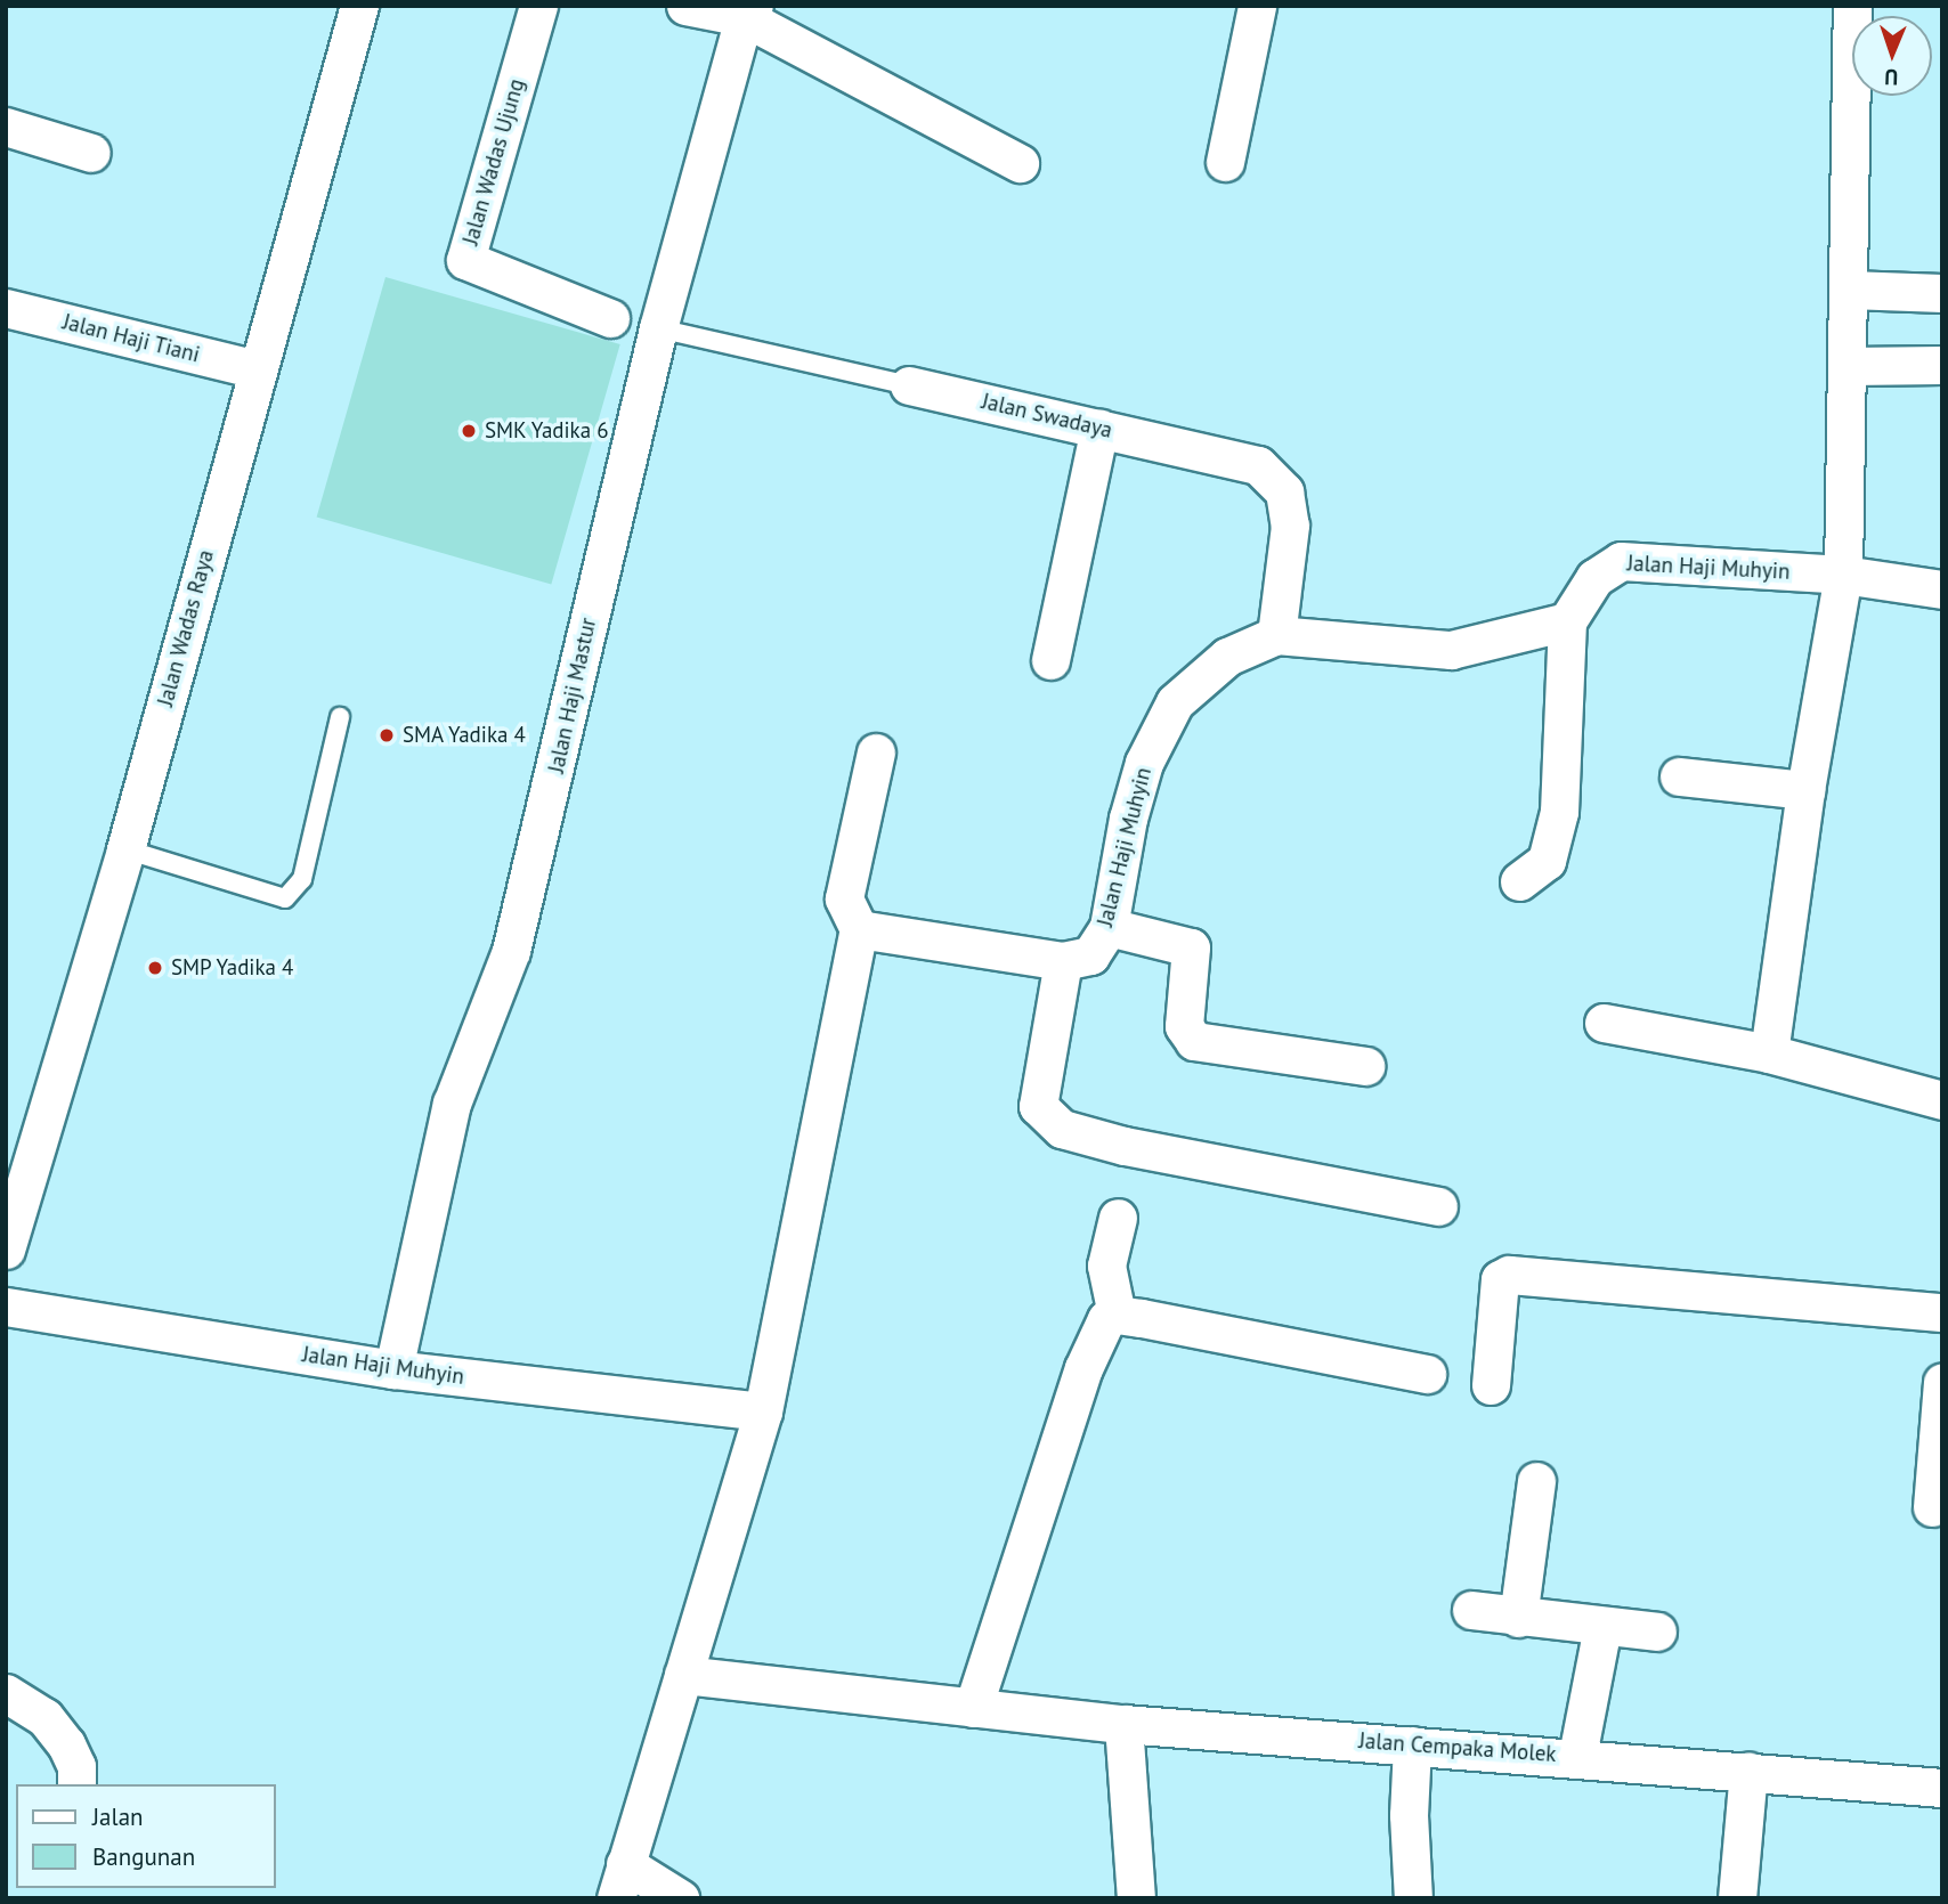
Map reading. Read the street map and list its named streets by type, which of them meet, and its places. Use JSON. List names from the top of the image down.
{
  "streets": {
    "street": [
      "Jalan Wadas Ujung",
      "Jalan Haji Tiani",
      "Jalan Swadaya",
      "Jalan Haji Muhyin",
      "Jalan Wadas Raya",
      "Jalan Haji Mastur",
      "Jalan Cempaka Molek"
    ]
  },
  "crossings": [
    ["Jalan Haji Tiani", "Jalan Wadas Raya"],
    ["Jalan Swadaya", "Jalan Haji Muhyin"],
    ["Jalan Swadaya", "Jalan Haji Mastur"],
    ["Jalan Haji Muhyin", "Jalan Haji Mastur"]
  ],
  "places": ["SMK Yadika 6", "SMA Yadika 4", "SMP Yadika 4"],
  "legend": ["Jalan", "Bangunan"],
  "north": "bottom"
}
